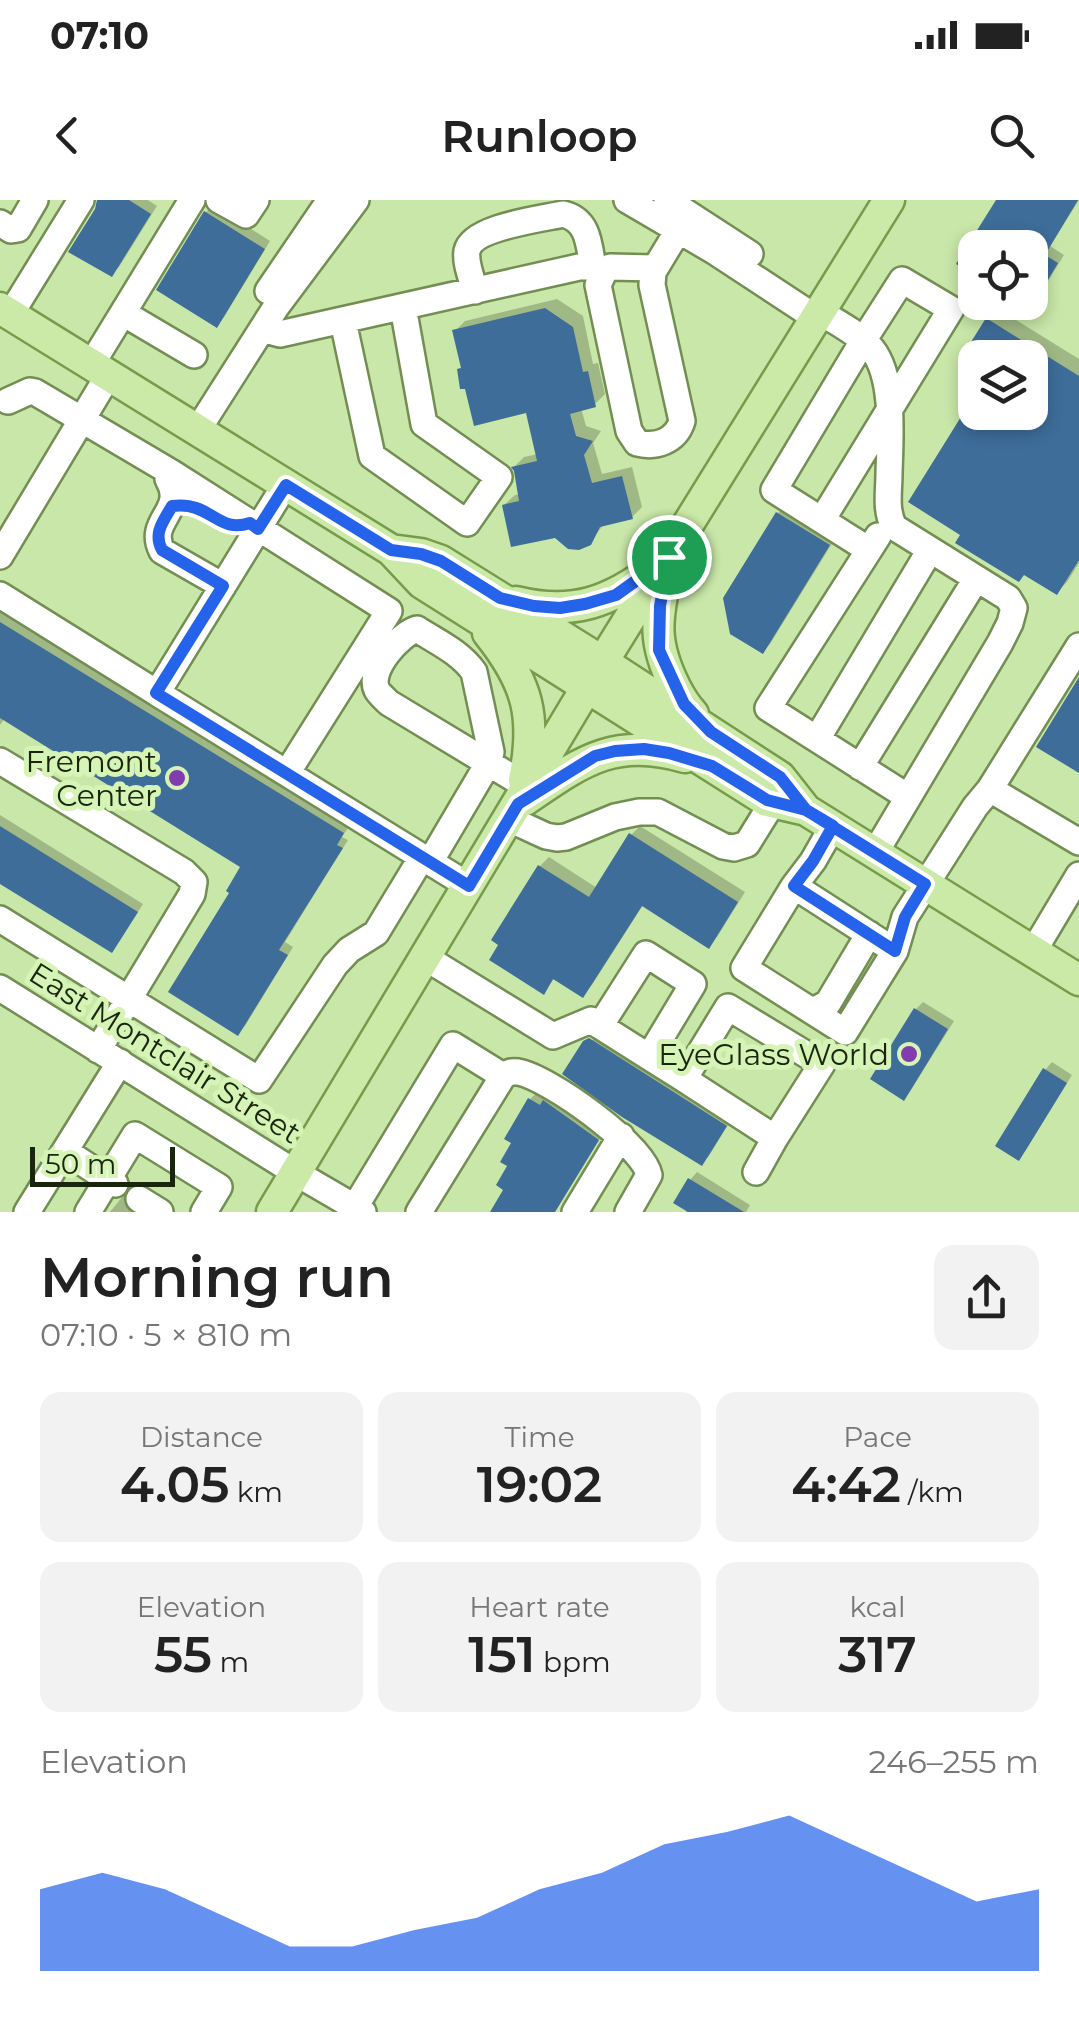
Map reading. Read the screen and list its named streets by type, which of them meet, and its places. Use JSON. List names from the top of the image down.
{
  "streets": {
    "street": ["East Montclair Street"]
  },
  "places": ["Fremont Center", "EyeGlass World"],
  "scale_bar": "50 m",
  "page": {
    "status": "07:10",
    "header": "Runloop",
    "scale": "50 m",
    "heading": ["Morning run", "07:10 · 5 × 810 m"],
    "stats": [
      ["Distance", "4.05 km"],
      ["Time", "19:02"],
      ["Pace", "4:42 /km"],
      ["Elevation", "55 m"],
      ["Heart rate", "151 bpm"],
      ["kcal", "317"]
    ],
    "chart": ["Elevation", "246–255 m"]
  }
}
